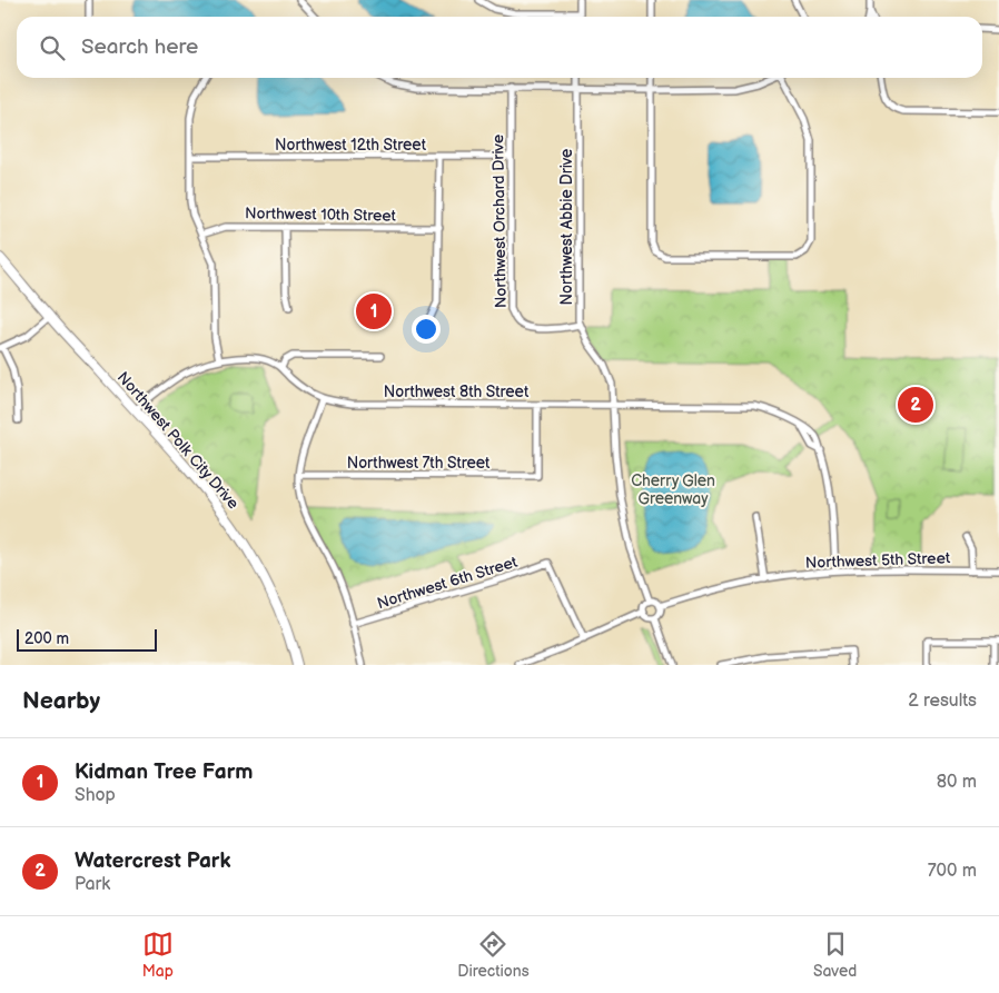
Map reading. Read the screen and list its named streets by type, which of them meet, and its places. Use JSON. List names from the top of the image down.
{
  "streets": {
    "main road": ["Northwest Polk City Drive"],
    "street": [
      "Northwest 12th Street",
      "Northwest 10th Street",
      "Northwest Orchard Drive",
      "Northwest Abbie Drive",
      "Northwest 8th Street",
      "Northwest 7th Street",
      "Northwest 5th Street",
      "Northwest 6th Street"
    ]
  },
  "crossings": [
    ["Northwest 12th Street", "Northwest Orchard Drive"],
    ["Northwest Orchard Drive", "Northwest Abbie Drive"],
    ["Northwest Abbie Drive", "Northwest 8th Street"],
    ["Northwest Abbie Drive", "Northwest 5th Street"],
    ["Northwest 8th Street", "Northwest Polk City Drive"],
    ["Northwest 8th Street", "Northwest 7th Street"],
    ["Northwest 8th Street", "Northwest 5th Street"]
  ],
  "parks": ["Cherry Glen Greenway"],
  "scale_bar": "200 m",
  "page": {
    "search": "Search here",
    "pins": ["1", "2"],
    "scale": "200 m",
    "heading": ["Nearby", "2 results"],
    "list": [
      {
        "mark": "1",
        "name": "Kidman Tree Farm",
        "note": "Shop",
        "value": "80 m"
      },
      {
        "mark": "2",
        "name": "Watercrest Park",
        "note": "Park",
        "value": "700 m"
      }
    ],
    "nav": ["Map", "Directions", "Saved"]
  }
}
